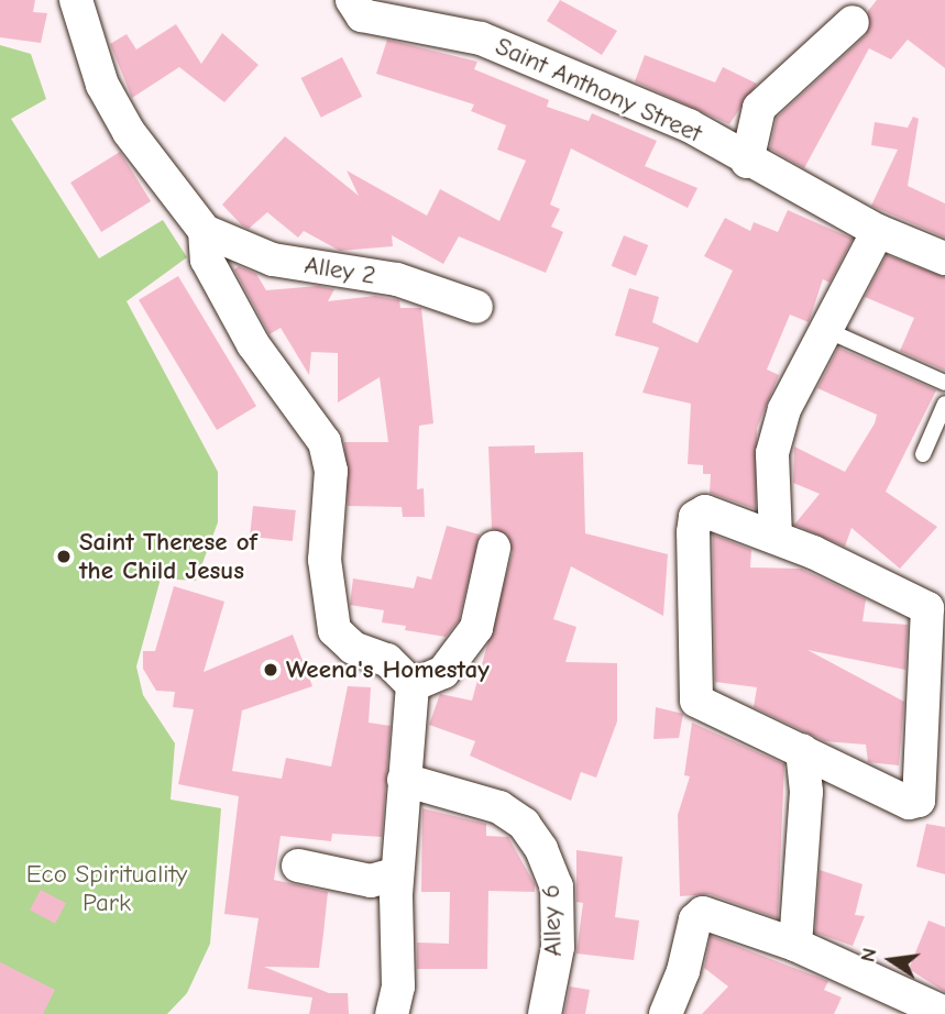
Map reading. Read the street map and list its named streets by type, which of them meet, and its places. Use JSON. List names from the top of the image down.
{
  "streets": {
    "street": ["Saint Anthony Street", "Alley 2", "Alley 6"]
  },
  "parks": ["Eco Spirituality Park"],
  "places": ["Saint Therese of the Child Jesus", "Weena's Homestay"],
  "north": "left"
}
